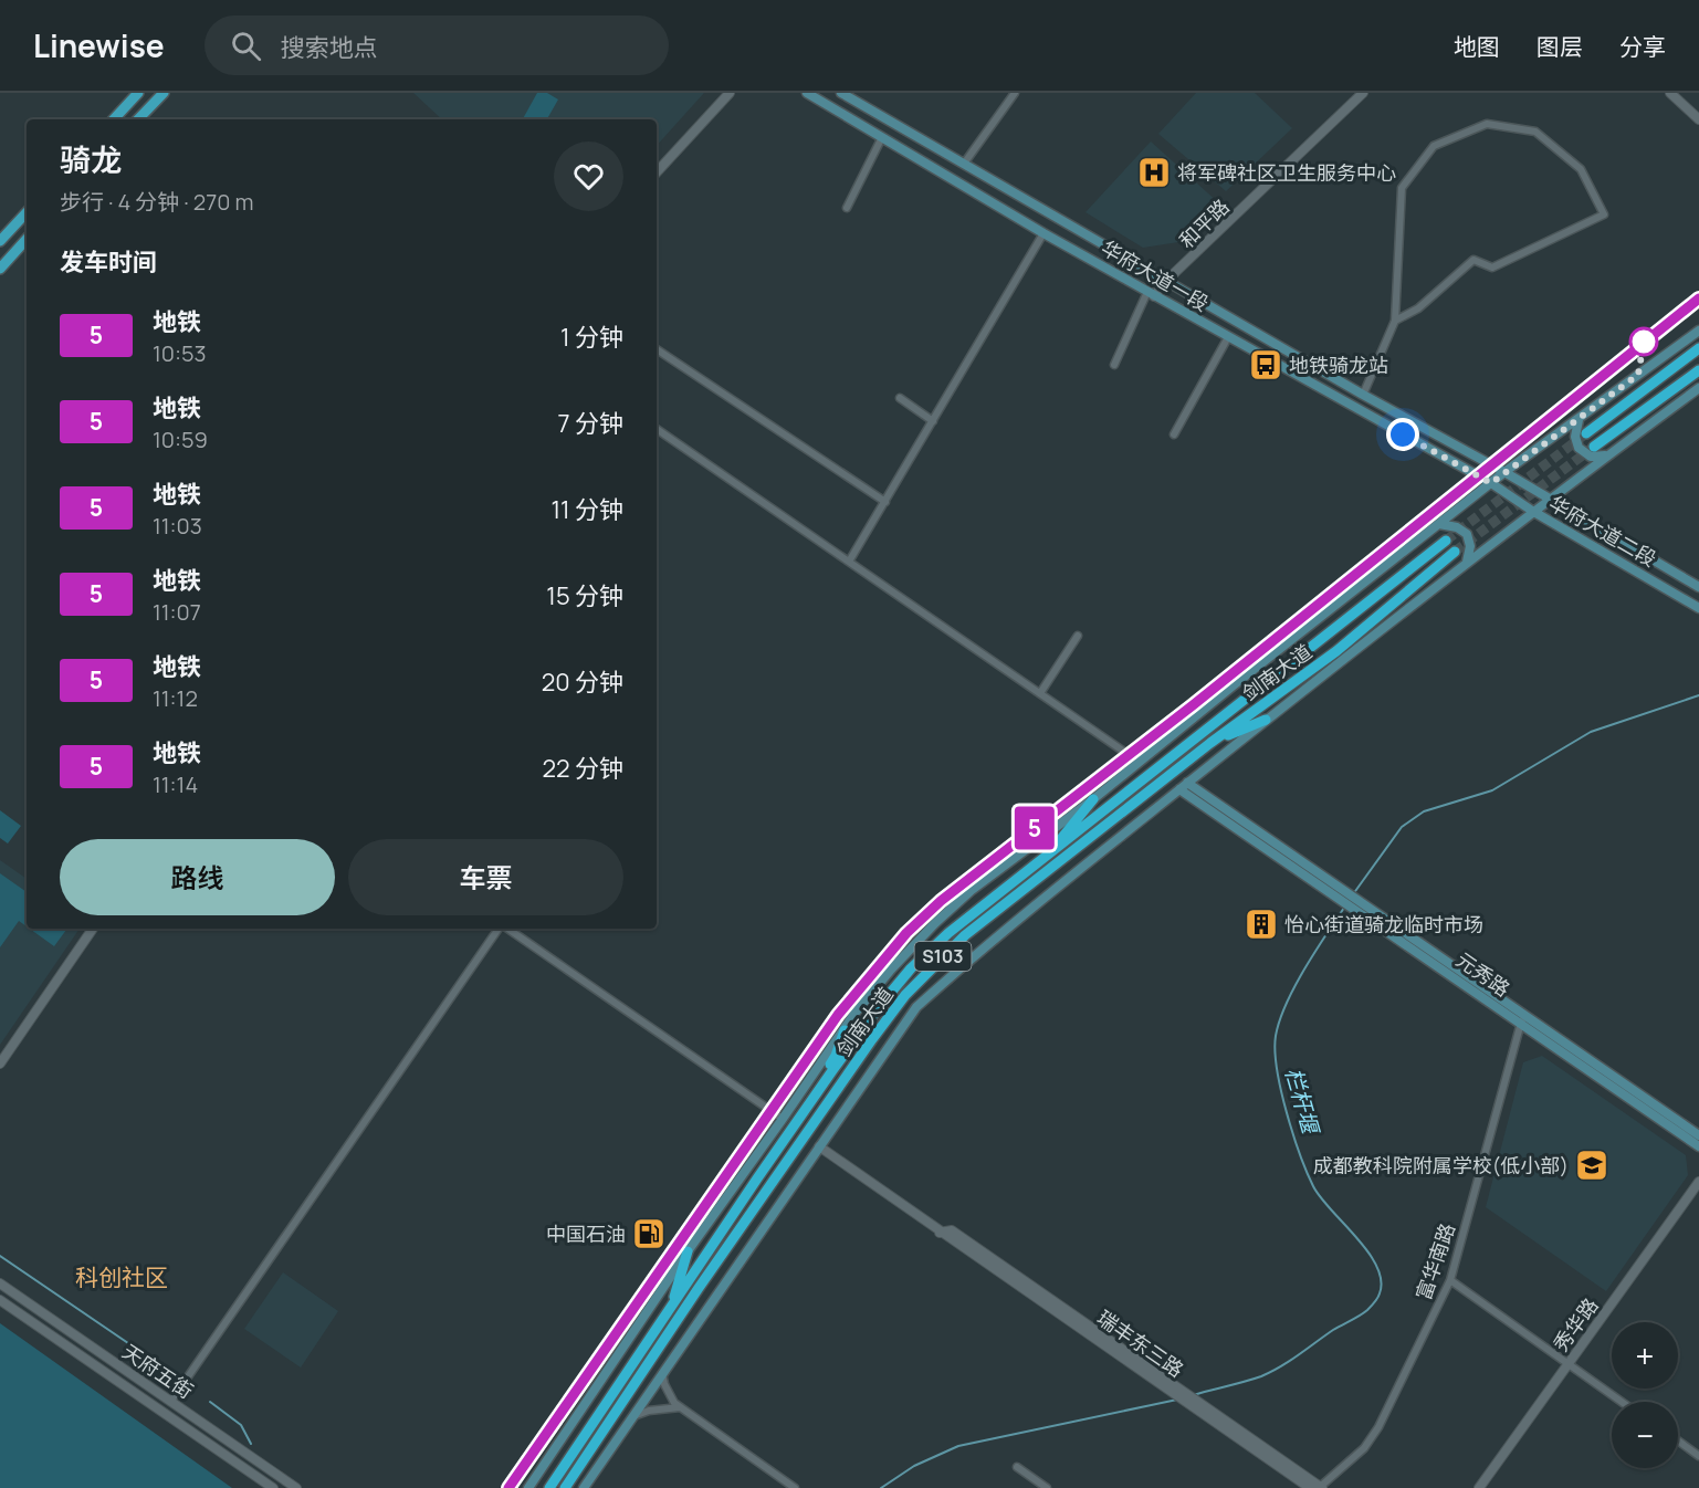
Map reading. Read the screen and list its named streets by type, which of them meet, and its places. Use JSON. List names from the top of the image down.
{
  "streets": {
    "highway": ["剑南大道", "S103"],
    "main road": ["华府大道一段", "华府大道二段", "元秀路"],
    "street": [
      "和平路",
      "富华南路",
      "秀华路",
      "天府五街"
    ]
  },
  "crossings": [
    ["和平路", "华府大道一段"],
    ["华府大道一段", "华府大道二段"],
    ["元秀路", "富华南路"]
  ],
  "districts": ["科创社区"],
  "water": ["栏杆堰"],
  "places": {
    "hospital": ["将军碑社区卫生服务中心"],
    "bus stop": ["地铁骑龙站"],
    "building": ["怡心街道骑龙临时市场"],
    "school or university": ["成都教科院附属学校(低小部)"],
    "fuel station": ["中国石油"]
  },
  "lines": ["metro line 5"],
  "page": {
    "header": "Linewise",
    "search": "搜索地点",
    "nav": ["地图", "图层", "分享"],
    "on_map": "5",
    "heading": [
      ["骑龙", "步行 · 4 分钟 · 270 m"],
      "发车时间"
    ],
    "list": [
      {
        "mark": "5",
        "name": "地铁",
        "note": "10:53",
        "value": "1 分钟"
      },
      {
        "mark": "5",
        "name": "地铁",
        "note": "10:59",
        "value": "7 分钟"
      },
      {
        "mark": "5",
        "name": "地铁",
        "note": "11:03",
        "value": "11 分钟"
      },
      {
        "mark": "5",
        "name": "地铁",
        "note": "11:07",
        "value": "15 分钟"
      },
      {
        "mark": "5",
        "name": "地铁",
        "note": "11:12",
        "value": "20 分钟"
      },
      {
        "mark": "5",
        "name": "地铁",
        "note": "11:14",
        "value": "22 分钟"
      }
    ],
    "buttons": ["路线", "车票"],
    "map_buttons": ["+", "−"]
  }
}
